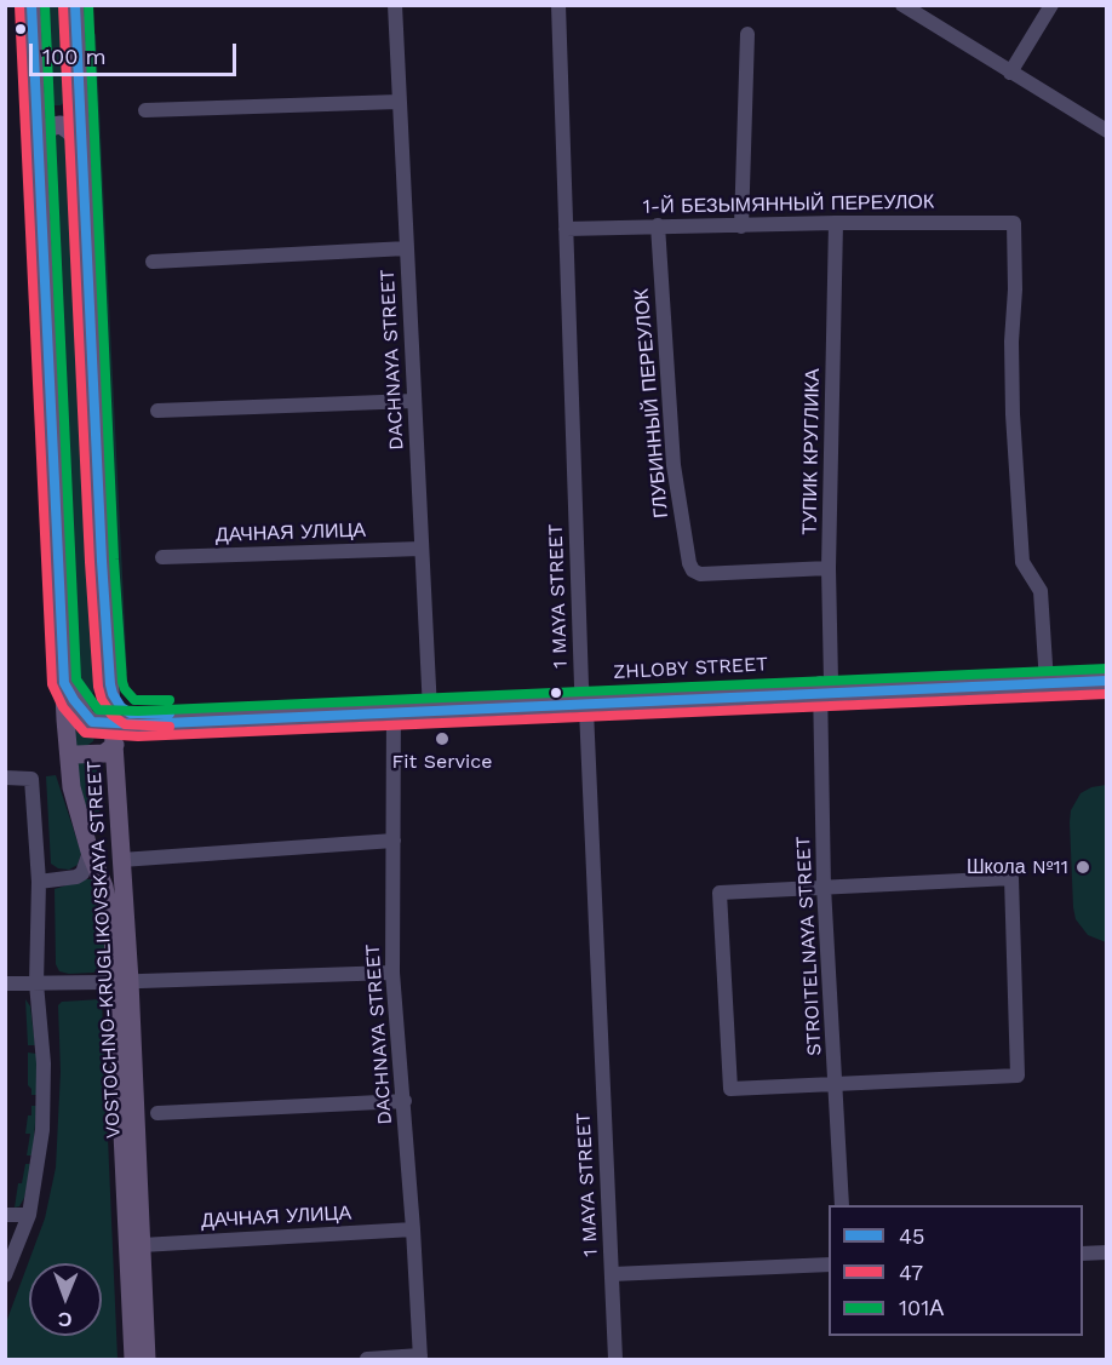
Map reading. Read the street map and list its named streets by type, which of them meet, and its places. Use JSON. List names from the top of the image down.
{
  "streets": {
    "main road": ["ZHLOBY STREET", "VOSTOCHNO-KRUGLIKOVSKAYA STREET"],
    "street": [
      "1-Й БЕЗЫМЯННЫЙ ПЕРЕУЛОК",
      "DACHNAYA STREET",
      "ГЛУБИННЫЙ ПЕРЕУЛОК",
      "ТУПИК КРУГЛИКА",
      "ДАЧНАЯ УЛИЦА",
      "1 MAYA STREET",
      "STROITELNAYA STREET"
    ]
  },
  "crossings": [
    ["1-Й БЕЗЫМЯННЫЙ ПЕРЕУЛОК", "ГЛУБИННЫЙ ПЕРЕУЛОК"],
    ["1-Й БЕЗЫМЯННЫЙ ПЕРЕУЛОК", "ТУПИК КРУГЛИКА"],
    ["1-Й БЕЗЫМЯННЫЙ ПЕРЕУЛОК", "1 MAYA STREET"],
    ["1-Й БЕЗЫМЯННЫЙ ПЕРЕУЛОК", "ZHLOBY STREET"],
    ["DACHNAYA STREET", "ДАЧНАЯ УЛИЦА"],
    ["DACHNAYA STREET", "ZHLOBY STREET"],
    ["ГЛУБИННЫЙ ПЕРЕУЛОК", "ТУПИК КРУГЛИКА"],
    ["ТУПИК КРУГЛИКА", "ZHLOBY STREET"],
    ["ТУПИК КРУГЛИКА", "STROITELNAYA STREET"],
    ["ДАЧНАЯ УЛИЦА", "VOSTOCHNO-KRUGLIKOVSKAYA STREET"],
    ["1 MAYA STREET", "ZHLOBY STREET"],
    ["ZHLOBY STREET", "STROITELNAYA STREET"],
    ["ZHLOBY STREET", "VOSTOCHNO-KRUGLIKOVSKAYA STREET"]
  ],
  "places": ["Fit Service", "Школа №11"],
  "lines": ["transit line 45", "transit line 101А", "transit line 47"],
  "legend": ["45", "47", "101А"],
  "scale_bar": "100 m",
  "north": "bottom"
}
